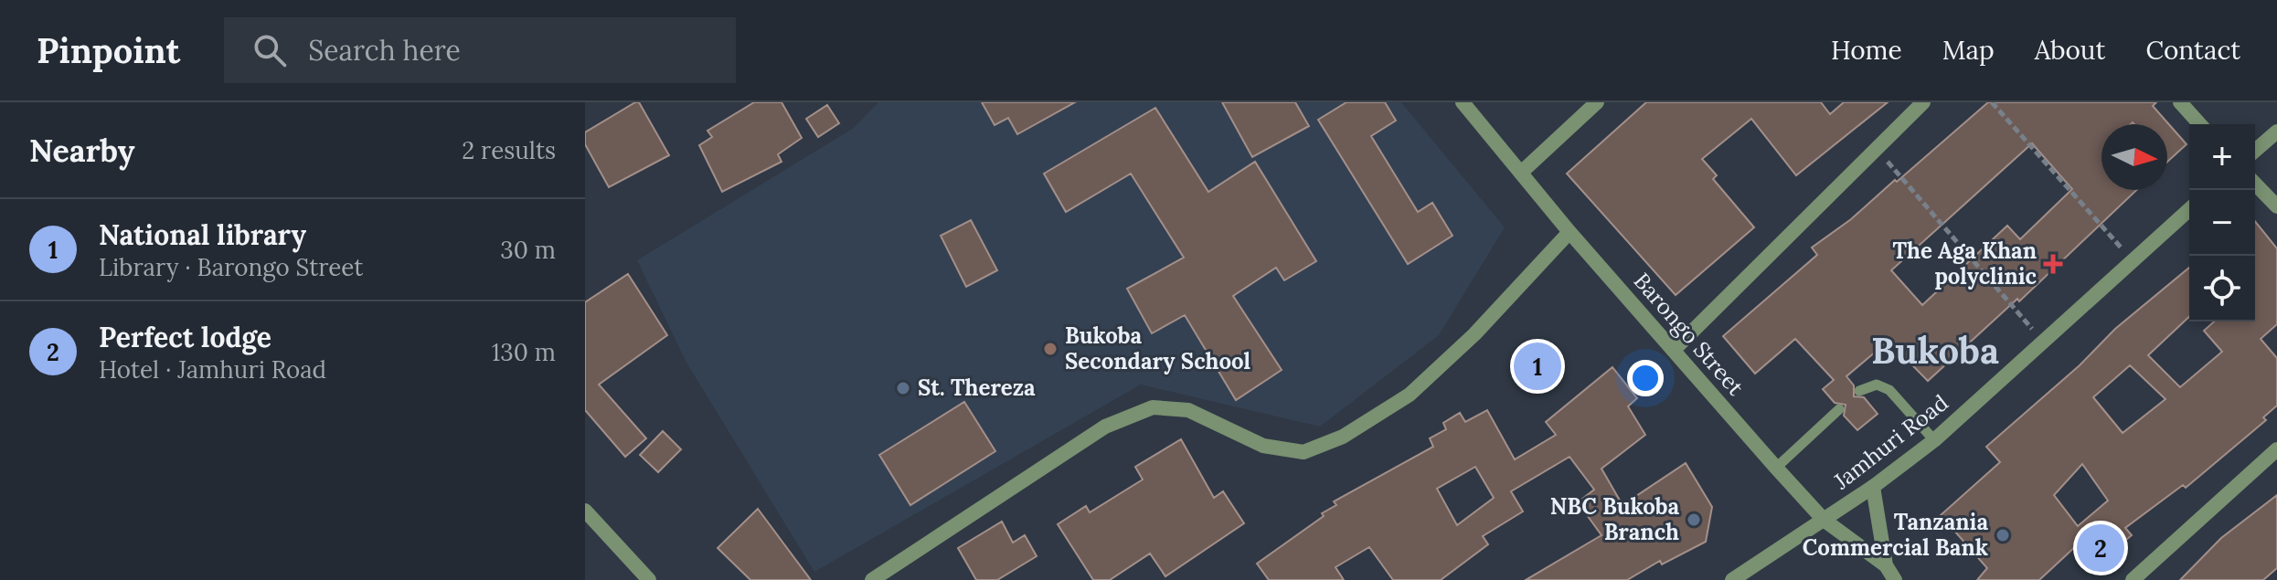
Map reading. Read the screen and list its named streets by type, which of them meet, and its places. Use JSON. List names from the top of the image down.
{
  "streets": {
    "street": ["Barongo Street", "Jamhuri Road"]
  },
  "crossings": [
    ["Barongo Street", "Jamhuri Road"]
  ],
  "districts": ["Bukoba"],
  "places": {
    "health": ["The Aga Khan polyclinic"],
    "other": [
      "Bukoba Secondary School",
      "St. Thereza",
      "NBC Bukoba Branch",
      "Tanzania Commercial Bank"
    ]
  },
  "north": "right",
  "page": {
    "header": "Pinpoint",
    "search": "Search here",
    "nav": [
      "Home",
      "Map",
      "About",
      "Contact"
    ],
    "heading": ["Nearby", "2 results"],
    "map_buttons": ["+", "−"],
    "list": [
      {
        "mark": "1",
        "name": "National library",
        "note": "Library · Barongo Street",
        "value": "30 m"
      },
      {
        "mark": "2",
        "name": "Perfect lodge",
        "note": "Hotel · Jamhuri Road",
        "value": "130 m"
      }
    ],
    "pins": ["1", "2"]
  }
}
